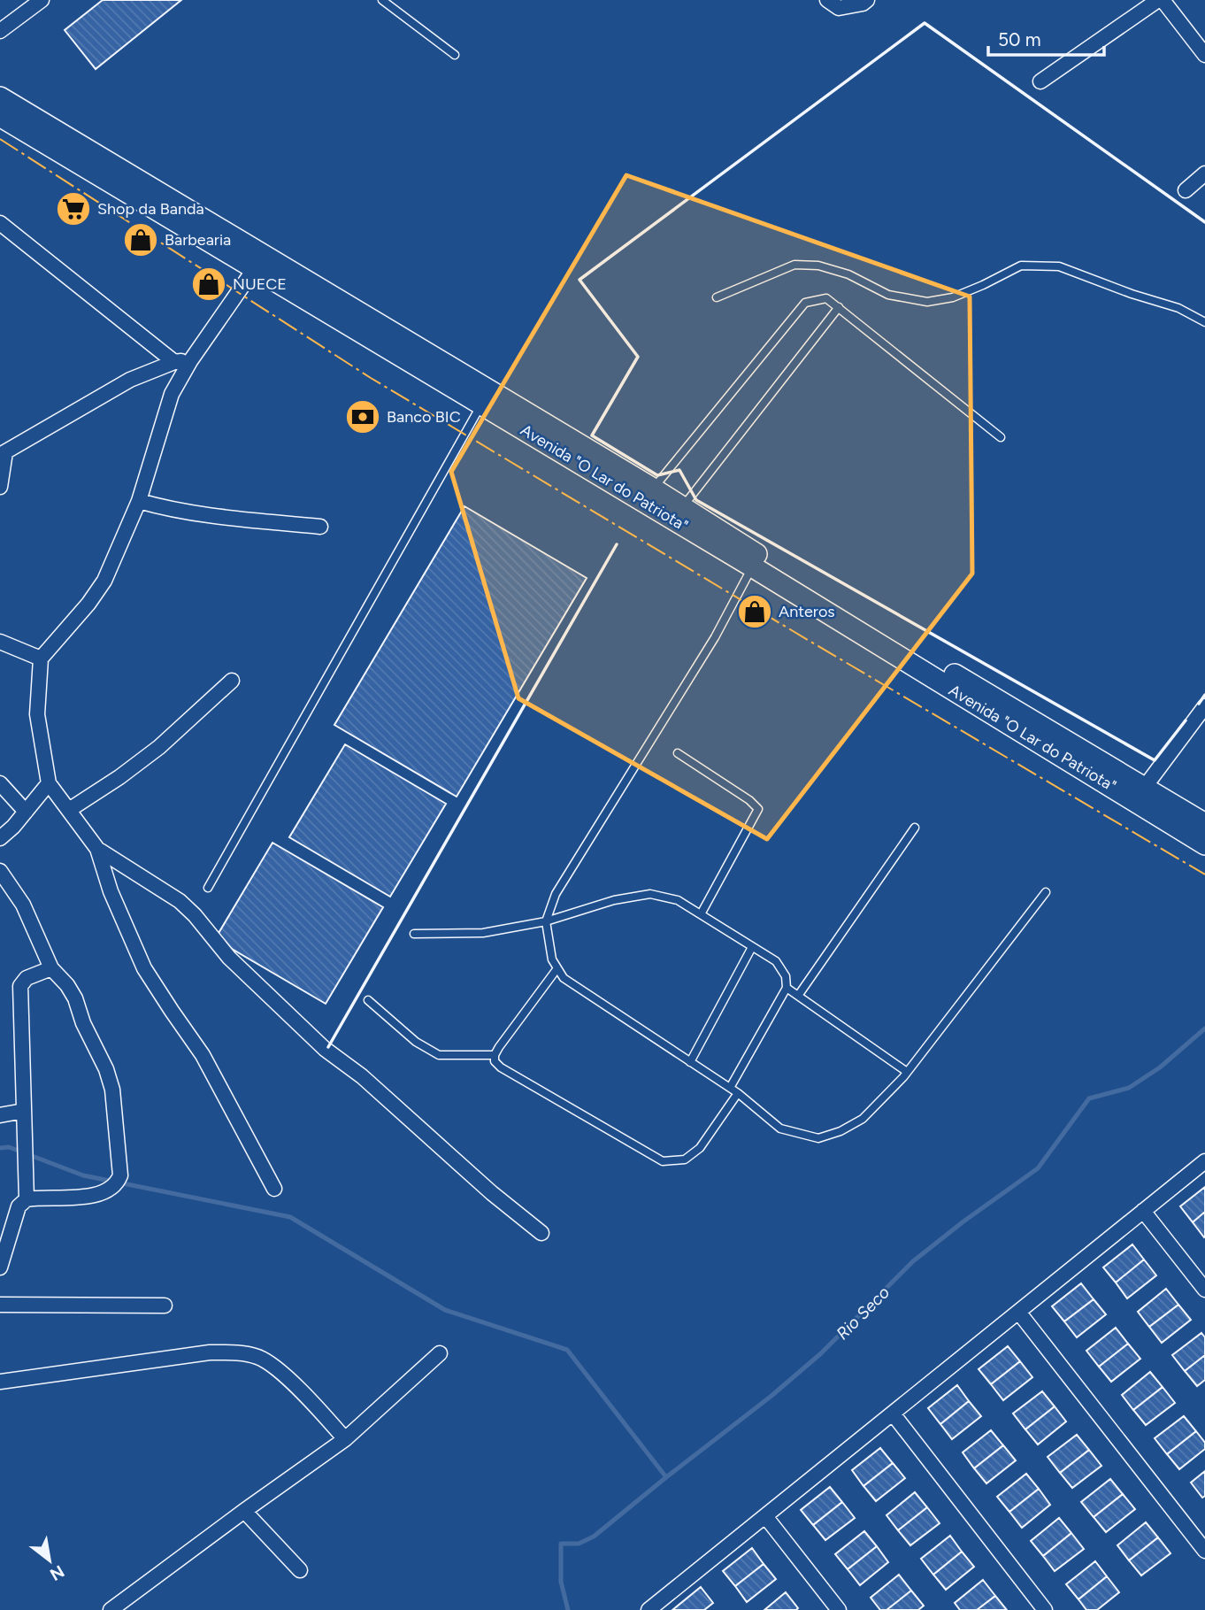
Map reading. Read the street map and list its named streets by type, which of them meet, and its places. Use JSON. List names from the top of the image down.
{
  "streets": {
    "main road": ["Avenida \"O Lar do Patriota\""]
  },
  "water": ["Rio Seco"],
  "places": {
    "supermarket": ["Shop da Banda"],
    "shop": ["Barbearia", "NUECE", "Anteros"],
    "bank": ["Banco BIC"]
  },
  "scale_bar": "50 m",
  "north": "bottom right"
}
